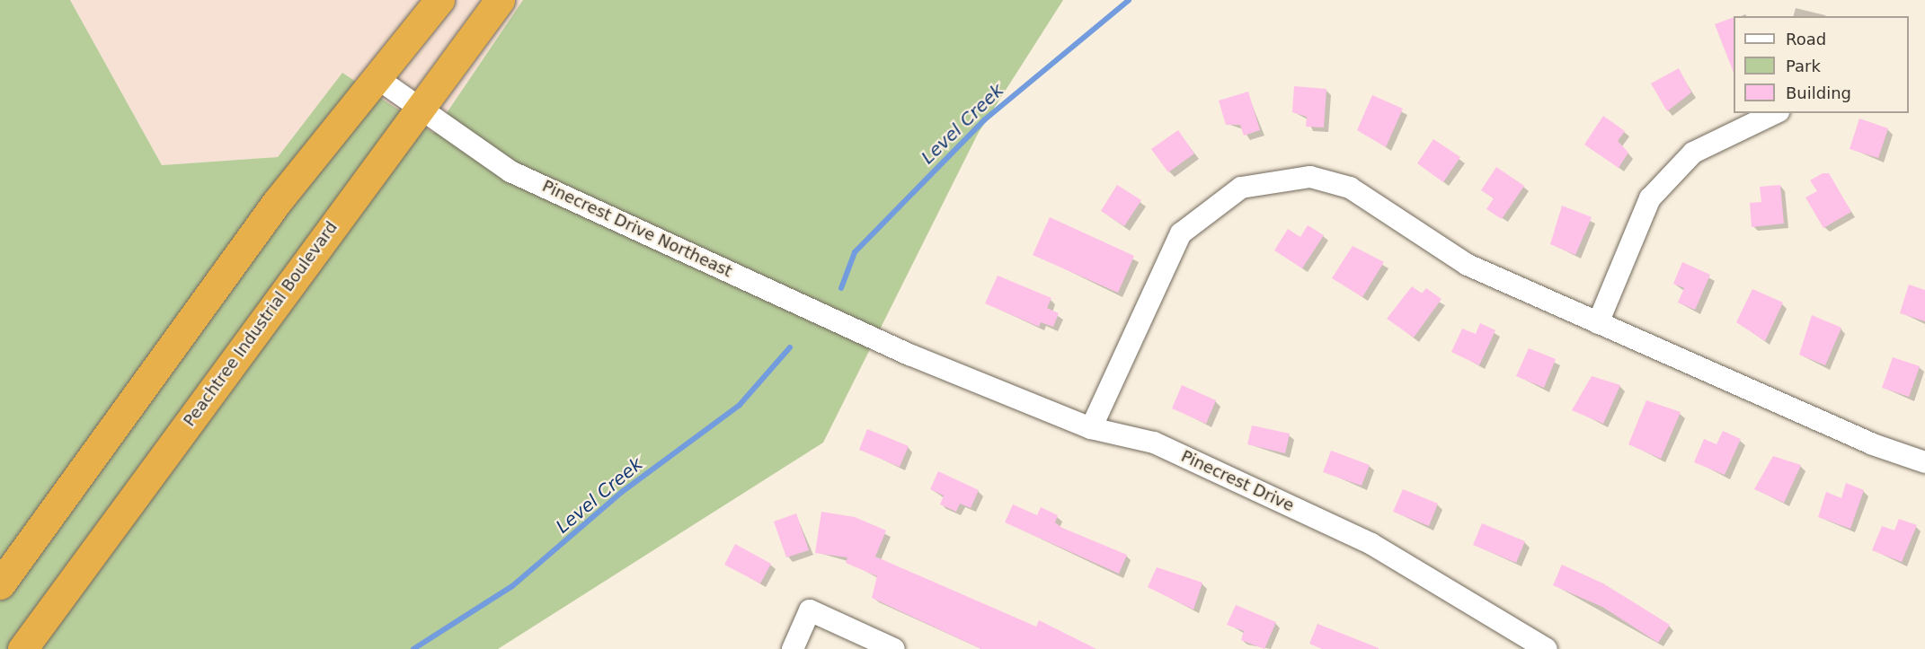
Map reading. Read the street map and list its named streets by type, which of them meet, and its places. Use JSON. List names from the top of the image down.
{
  "streets": {
    "highway": ["Peachtree Industrial Boulevard"],
    "street": ["Pinecrest Drive Northeast", "Pinecrest Drive"]
  },
  "crossings": [
    ["Pinecrest Drive Northeast", "Peachtree Industrial Boulevard"],
    ["Pinecrest Drive Northeast", "Pinecrest Drive"]
  ],
  "water": ["Level Creek"],
  "legend": ["Road", "Park", "Building"]
}
